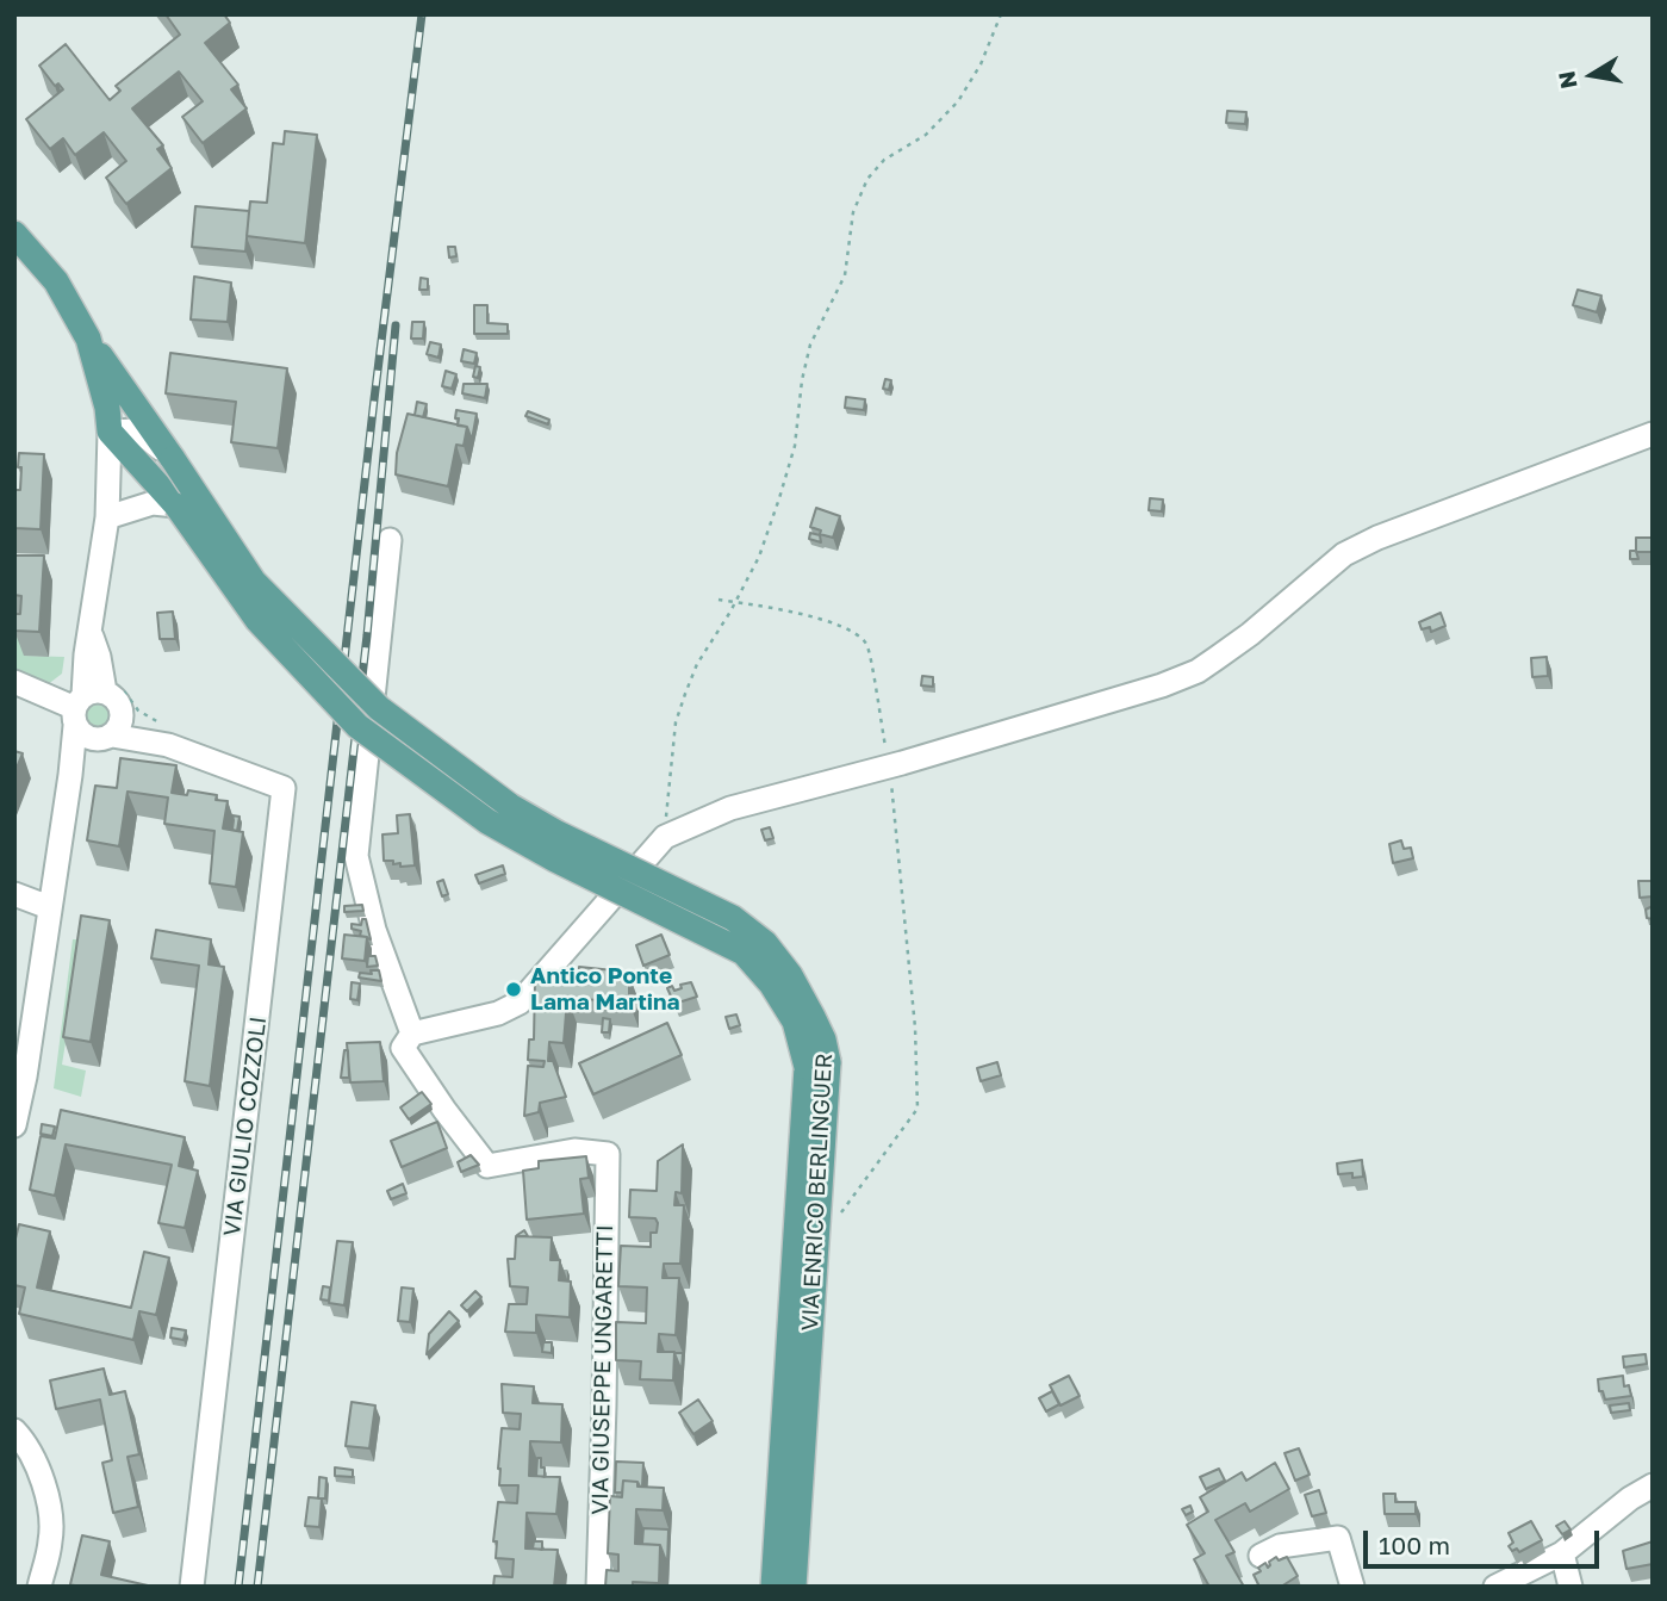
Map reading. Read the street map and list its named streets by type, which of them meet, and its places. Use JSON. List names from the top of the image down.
{
  "streets": {
    "main road": ["VIA ENRICO BERLINGUER"],
    "street": ["VIA GIULIO COZZOLI", "VIA GIUSEPPE UNGARETTI"]
  },
  "places": ["Antico Ponte Lama Martina"],
  "scale_bar": "100 m",
  "north": "left"
}
